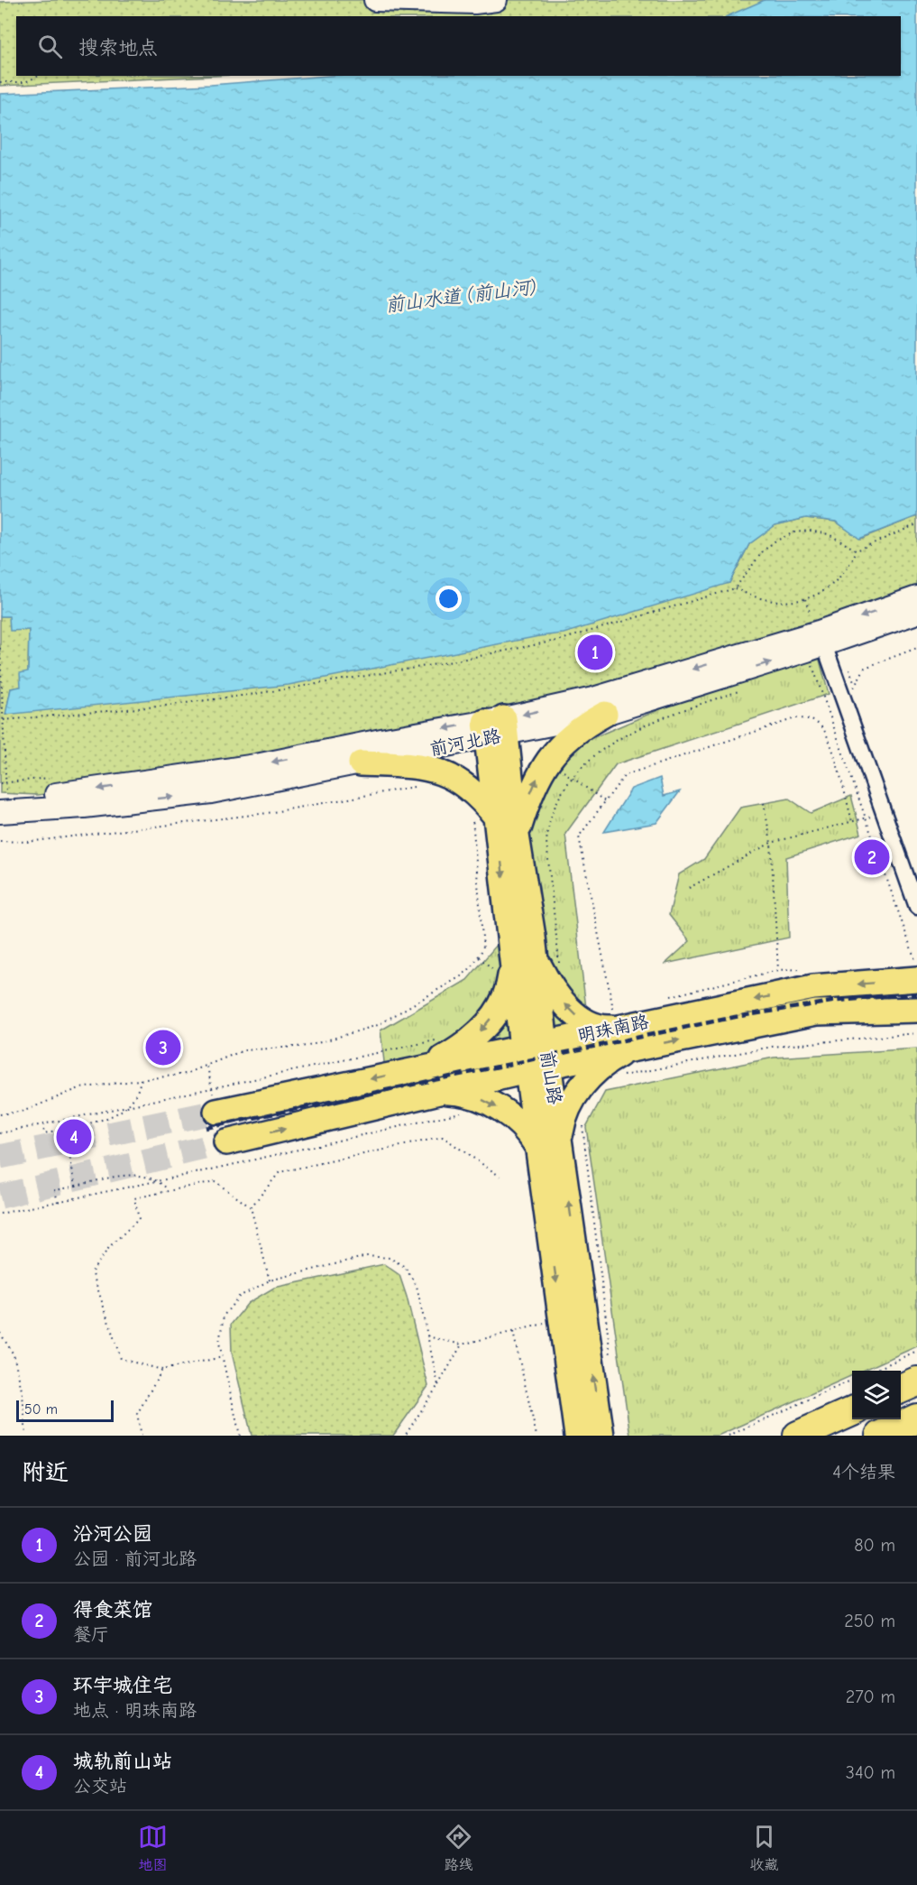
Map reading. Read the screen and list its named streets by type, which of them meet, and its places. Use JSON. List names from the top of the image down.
{
  "streets": {
    "main road": ["前河北路", "明珠南路", "前山路"]
  },
  "crossings": [
    ["前河北路", "前山路"],
    ["明珠南路", "前山路"]
  ],
  "water": ["前山水道 (前山河)"],
  "scale_bar": "50 m",
  "page": {
    "search": "搜索地点",
    "pins": [
      "1",
      "2",
      "3",
      "4"
    ],
    "scale": "50 m",
    "heading": ["附近", "4个结果"],
    "list": [
      {
        "mark": "1",
        "name": "沿河公园",
        "note": "公园 · 前河北路",
        "value": "80 m"
      },
      {
        "mark": "2",
        "name": "得食菜馆",
        "note": "餐厅",
        "value": "250 m"
      },
      {
        "mark": "3",
        "name": "环宇城住宅",
        "note": "地点 · 明珠南路",
        "value": "270 m"
      },
      {
        "mark": "4",
        "name": "城轨前山站",
        "note": "公交站",
        "value": "340 m"
      }
    ],
    "nav": ["地图", "路线", "收藏"]
  }
}
